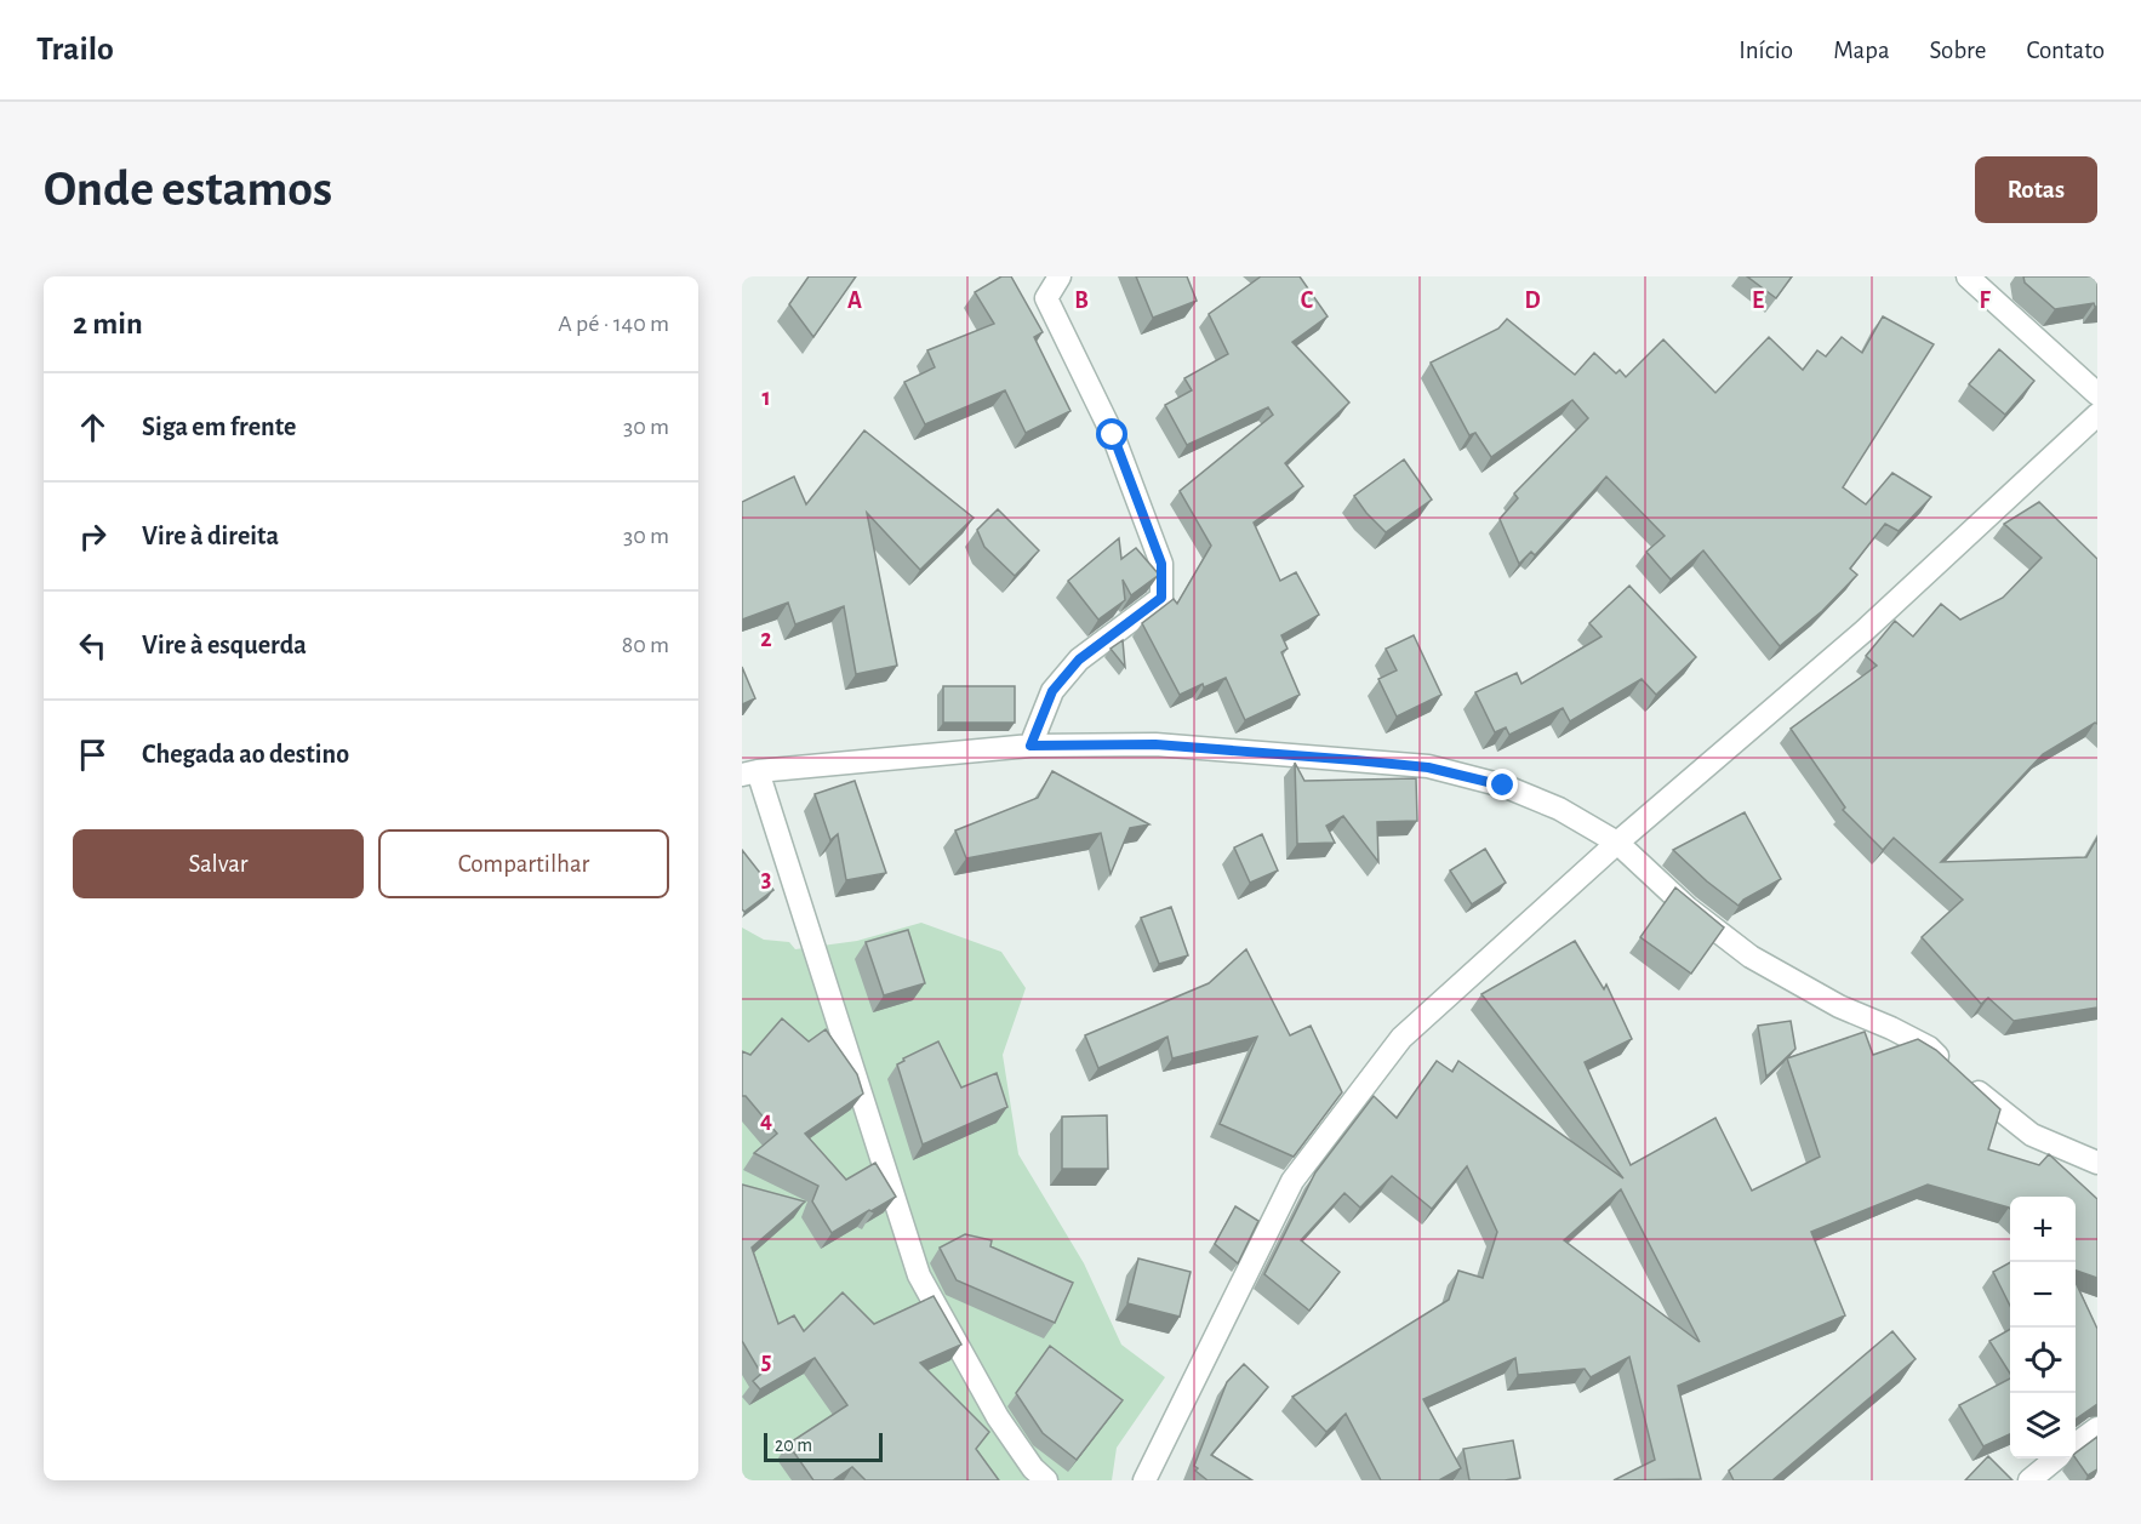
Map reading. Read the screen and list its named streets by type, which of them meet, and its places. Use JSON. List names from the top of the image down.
{
  "scale_bar": "20 m",
  "page": {
    "header": "Trailo",
    "nav": [
      "Início",
      "Mapa",
      "Sobre",
      "Contato"
    ],
    "buttons": [
      "Rotas",
      ["Salvar", "Compartilhar"]
    ],
    "title": "Onde estamos",
    "heading": ["2 min", "A pé · 140 m"],
    "list": [
      ["Siga em frente", "30 m"],
      ["Vire à direita", "30 m"],
      ["Vire à esquerda", "80 m"],
      "Chegada ao destino"
    ],
    "map_buttons": ["+", "−"],
    "scale": "20 m"
  },
  "grid": {
    "columns": [
      "A",
      "B",
      "C",
      "D",
      "E",
      "F"
    ],
    "rows": [
      "1",
      "2",
      "3",
      "4",
      "5"
    ]
  }
}
